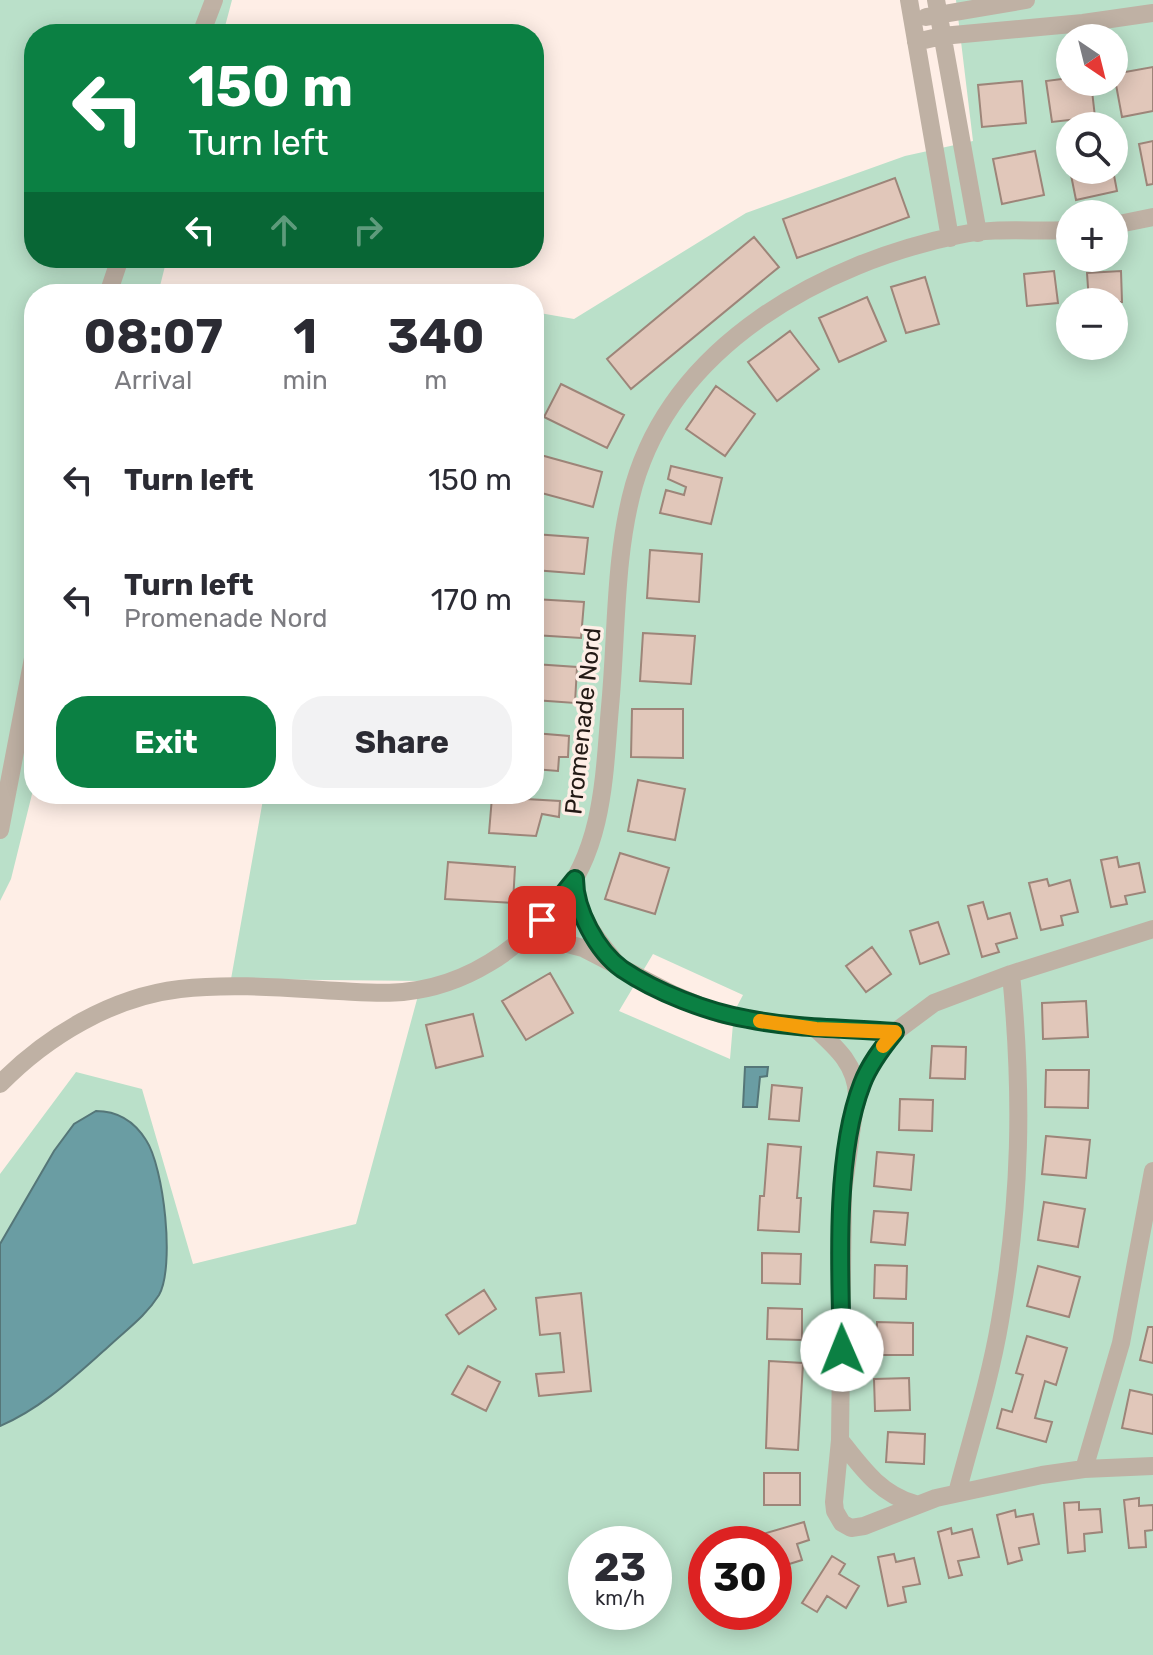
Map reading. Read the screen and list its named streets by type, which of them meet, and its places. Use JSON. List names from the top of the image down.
{
  "streets": {
    "street": ["Promenade Nord"]
  },
  "north": "bottom right",
  "page": {
    "map_buttons": ["+", "−"],
    "turn": ["150 m", "Turn left"],
    "eta": [
      "08:07",
      "Arrival",
      "1",
      "min",
      "340",
      "m"
    ],
    "list": [
      {
        "name": "Turn left",
        "value": "150 m"
      },
      {
        "name": "Turn left",
        "note": "Promenade Nord",
        "value": "170 m"
      }
    ],
    "buttons": ["Exit", "Share"],
    "speed": "23 km/h",
    "limit": "30"
  }
}
